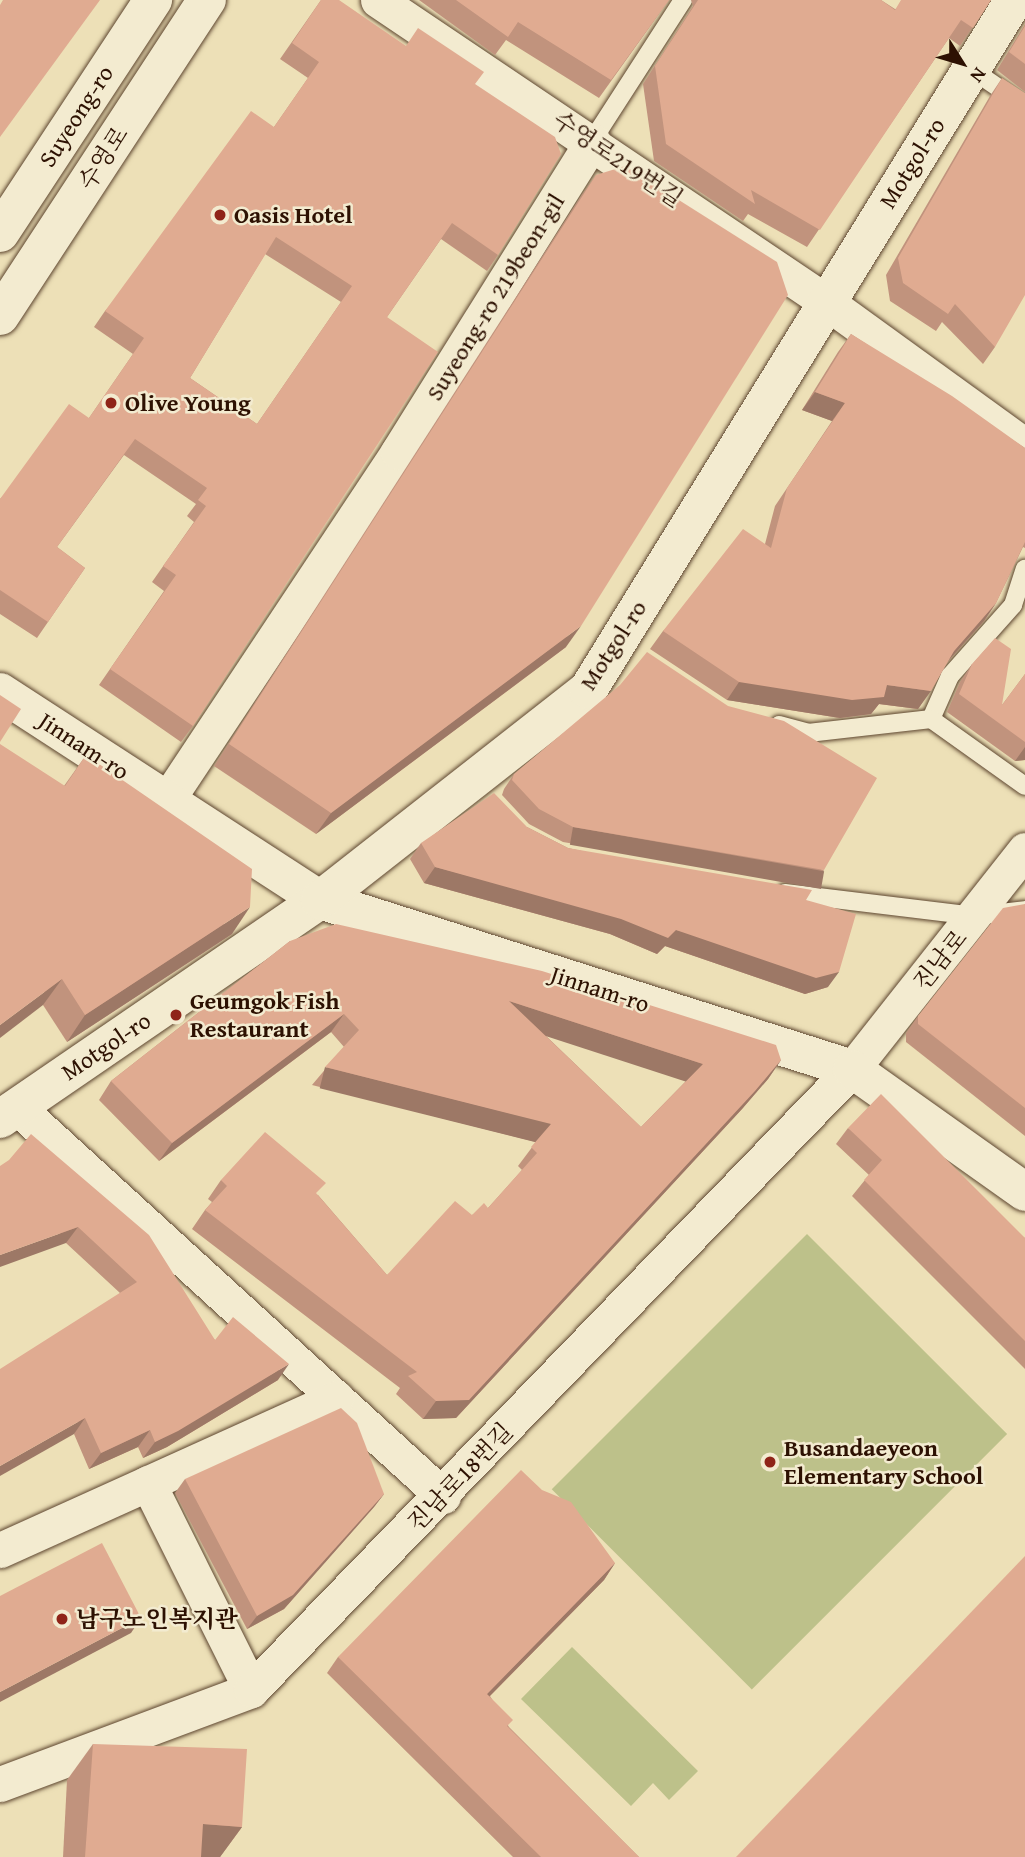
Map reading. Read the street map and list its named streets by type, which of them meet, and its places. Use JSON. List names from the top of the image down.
{
  "streets": {
    "main road": [
      "Suyeong-ro",
      "수영로",
      "Motgol-ro",
      "Jinnam-ro"
    ],
    "street": [
      "수영로219번길",
      "Suyeong-ro 219beon-gil",
      "진남로",
      "진남로18번길"
    ]
  },
  "crossings": [
    ["수영로219번길", "Motgol-ro"],
    ["수영로219번길", "Suyeong-ro 219beon-gil"],
    ["Motgol-ro", "Jinnam-ro"],
    ["Motgol-ro", "진남로18번길"],
    ["Suyeong-ro 219beon-gil", "Jinnam-ro"],
    ["Jinnam-ro", "진남로"],
    ["Jinnam-ro", "진남로18번길"],
    ["진남로", "진남로18번길"]
  ],
  "places": [
    "Oasis Hotel",
    "Olive Young",
    "Geumgok Fish Restaurant",
    "Busandaeyeon Elementary School",
    "남구노인복지관"
  ],
  "north": "bottom right"
}
